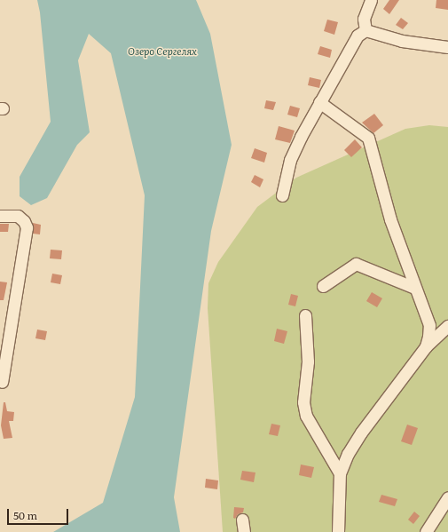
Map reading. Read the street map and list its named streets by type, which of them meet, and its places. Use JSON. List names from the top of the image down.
{
  "water": ["Озеро Сергелях"],
  "scale_bar": "50 m"
}
